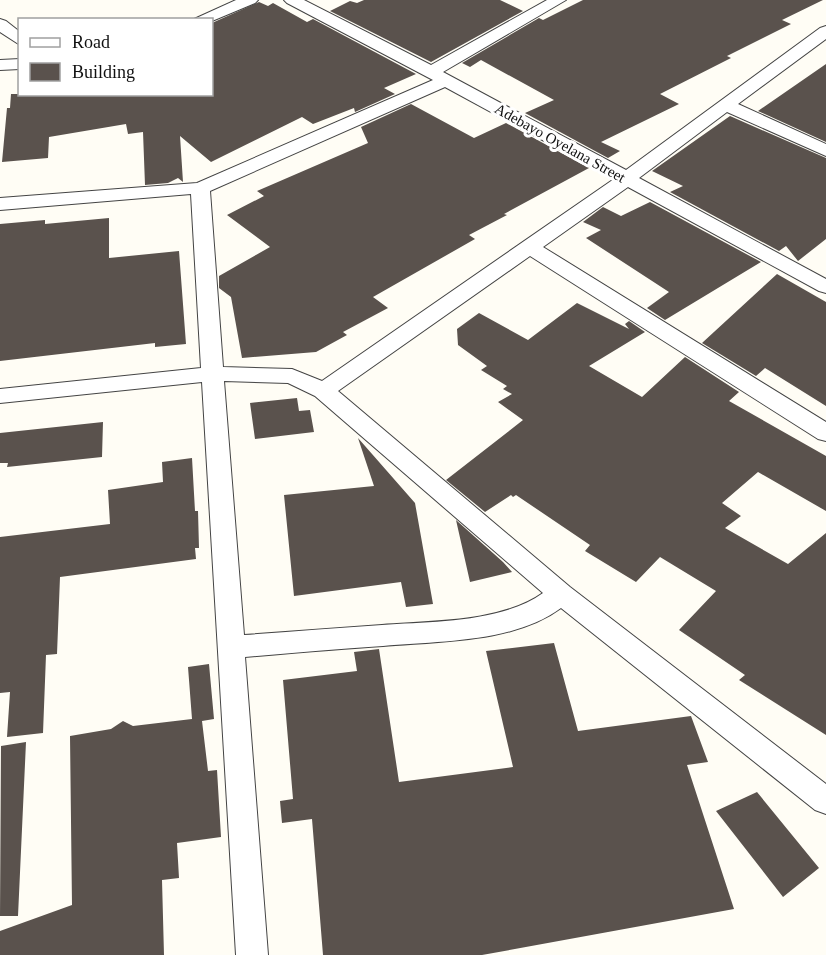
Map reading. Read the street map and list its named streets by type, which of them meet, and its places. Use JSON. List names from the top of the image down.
{
  "streets": {
    "street": ["Adebayo Oyelana Street"]
  },
  "legend": ["Road", "Building"]
}
